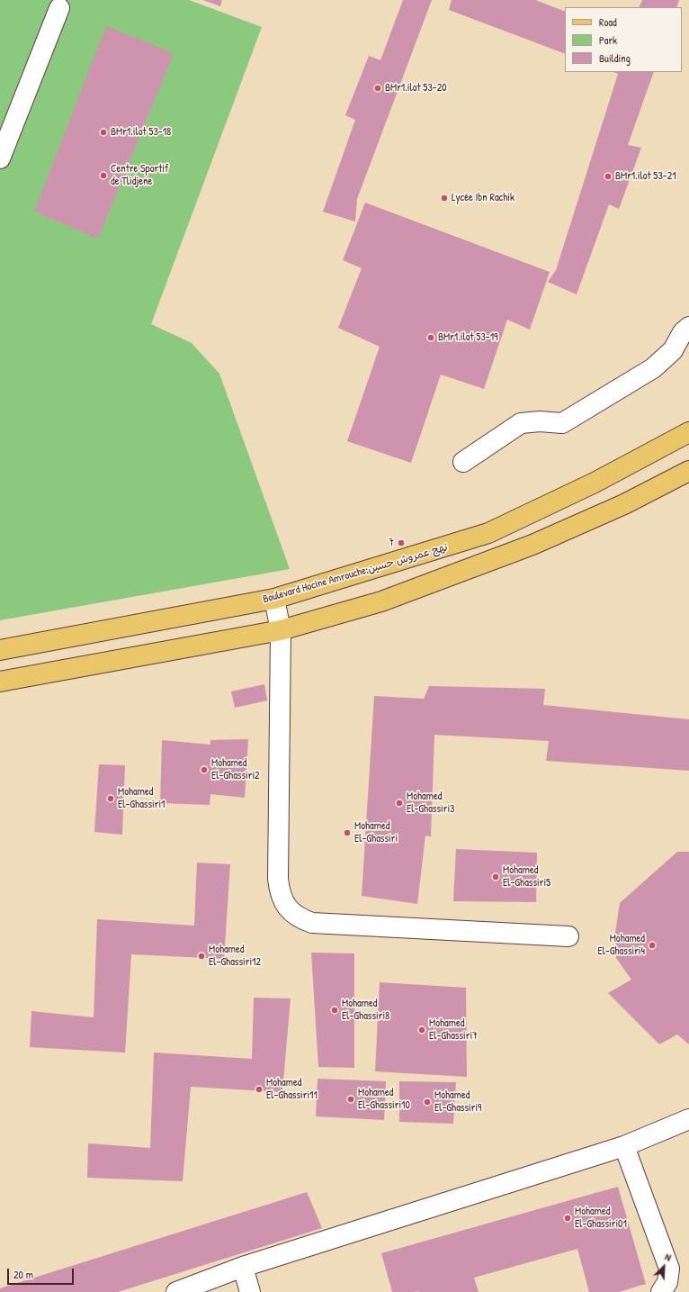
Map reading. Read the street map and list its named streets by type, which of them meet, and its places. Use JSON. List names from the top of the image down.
{
  "streets": {
    "main road": ["Boulevard Hocine Amrouche;نهج عمروش حسين"]
  },
  "places": [
    "BMr1.ilot 53-20",
    "BMr1.ilot 53-18",
    "Centre Sportif de Tlidjene",
    "BMr1.ilot 53-21",
    "Lycée Ibn Rachik",
    "BMr1.ilot 53-19",
    "7",
    "Mohamed El-Ghassiri2",
    "Mohamed El-Ghassiri1",
    "Mohamed El-Ghassiri3",
    "Mohamed El-Ghassiri",
    "Mohamed El-Ghassiri5",
    "Mohamed El-Ghassiri4",
    "Mohamed El-Ghassiri12",
    "Mohamed El-Ghassiri8",
    "Mohamed El-Ghassiri7",
    "Mohamed El-Ghassiri11",
    "Mohamed El-Ghassiri10",
    "Mohamed El-Ghassiri9",
    "Mohamed El-Ghassiri01"
  ],
  "legend": ["Road", "Park", "Building"],
  "scale_bar": "20 m",
  "north": "top right"
}
